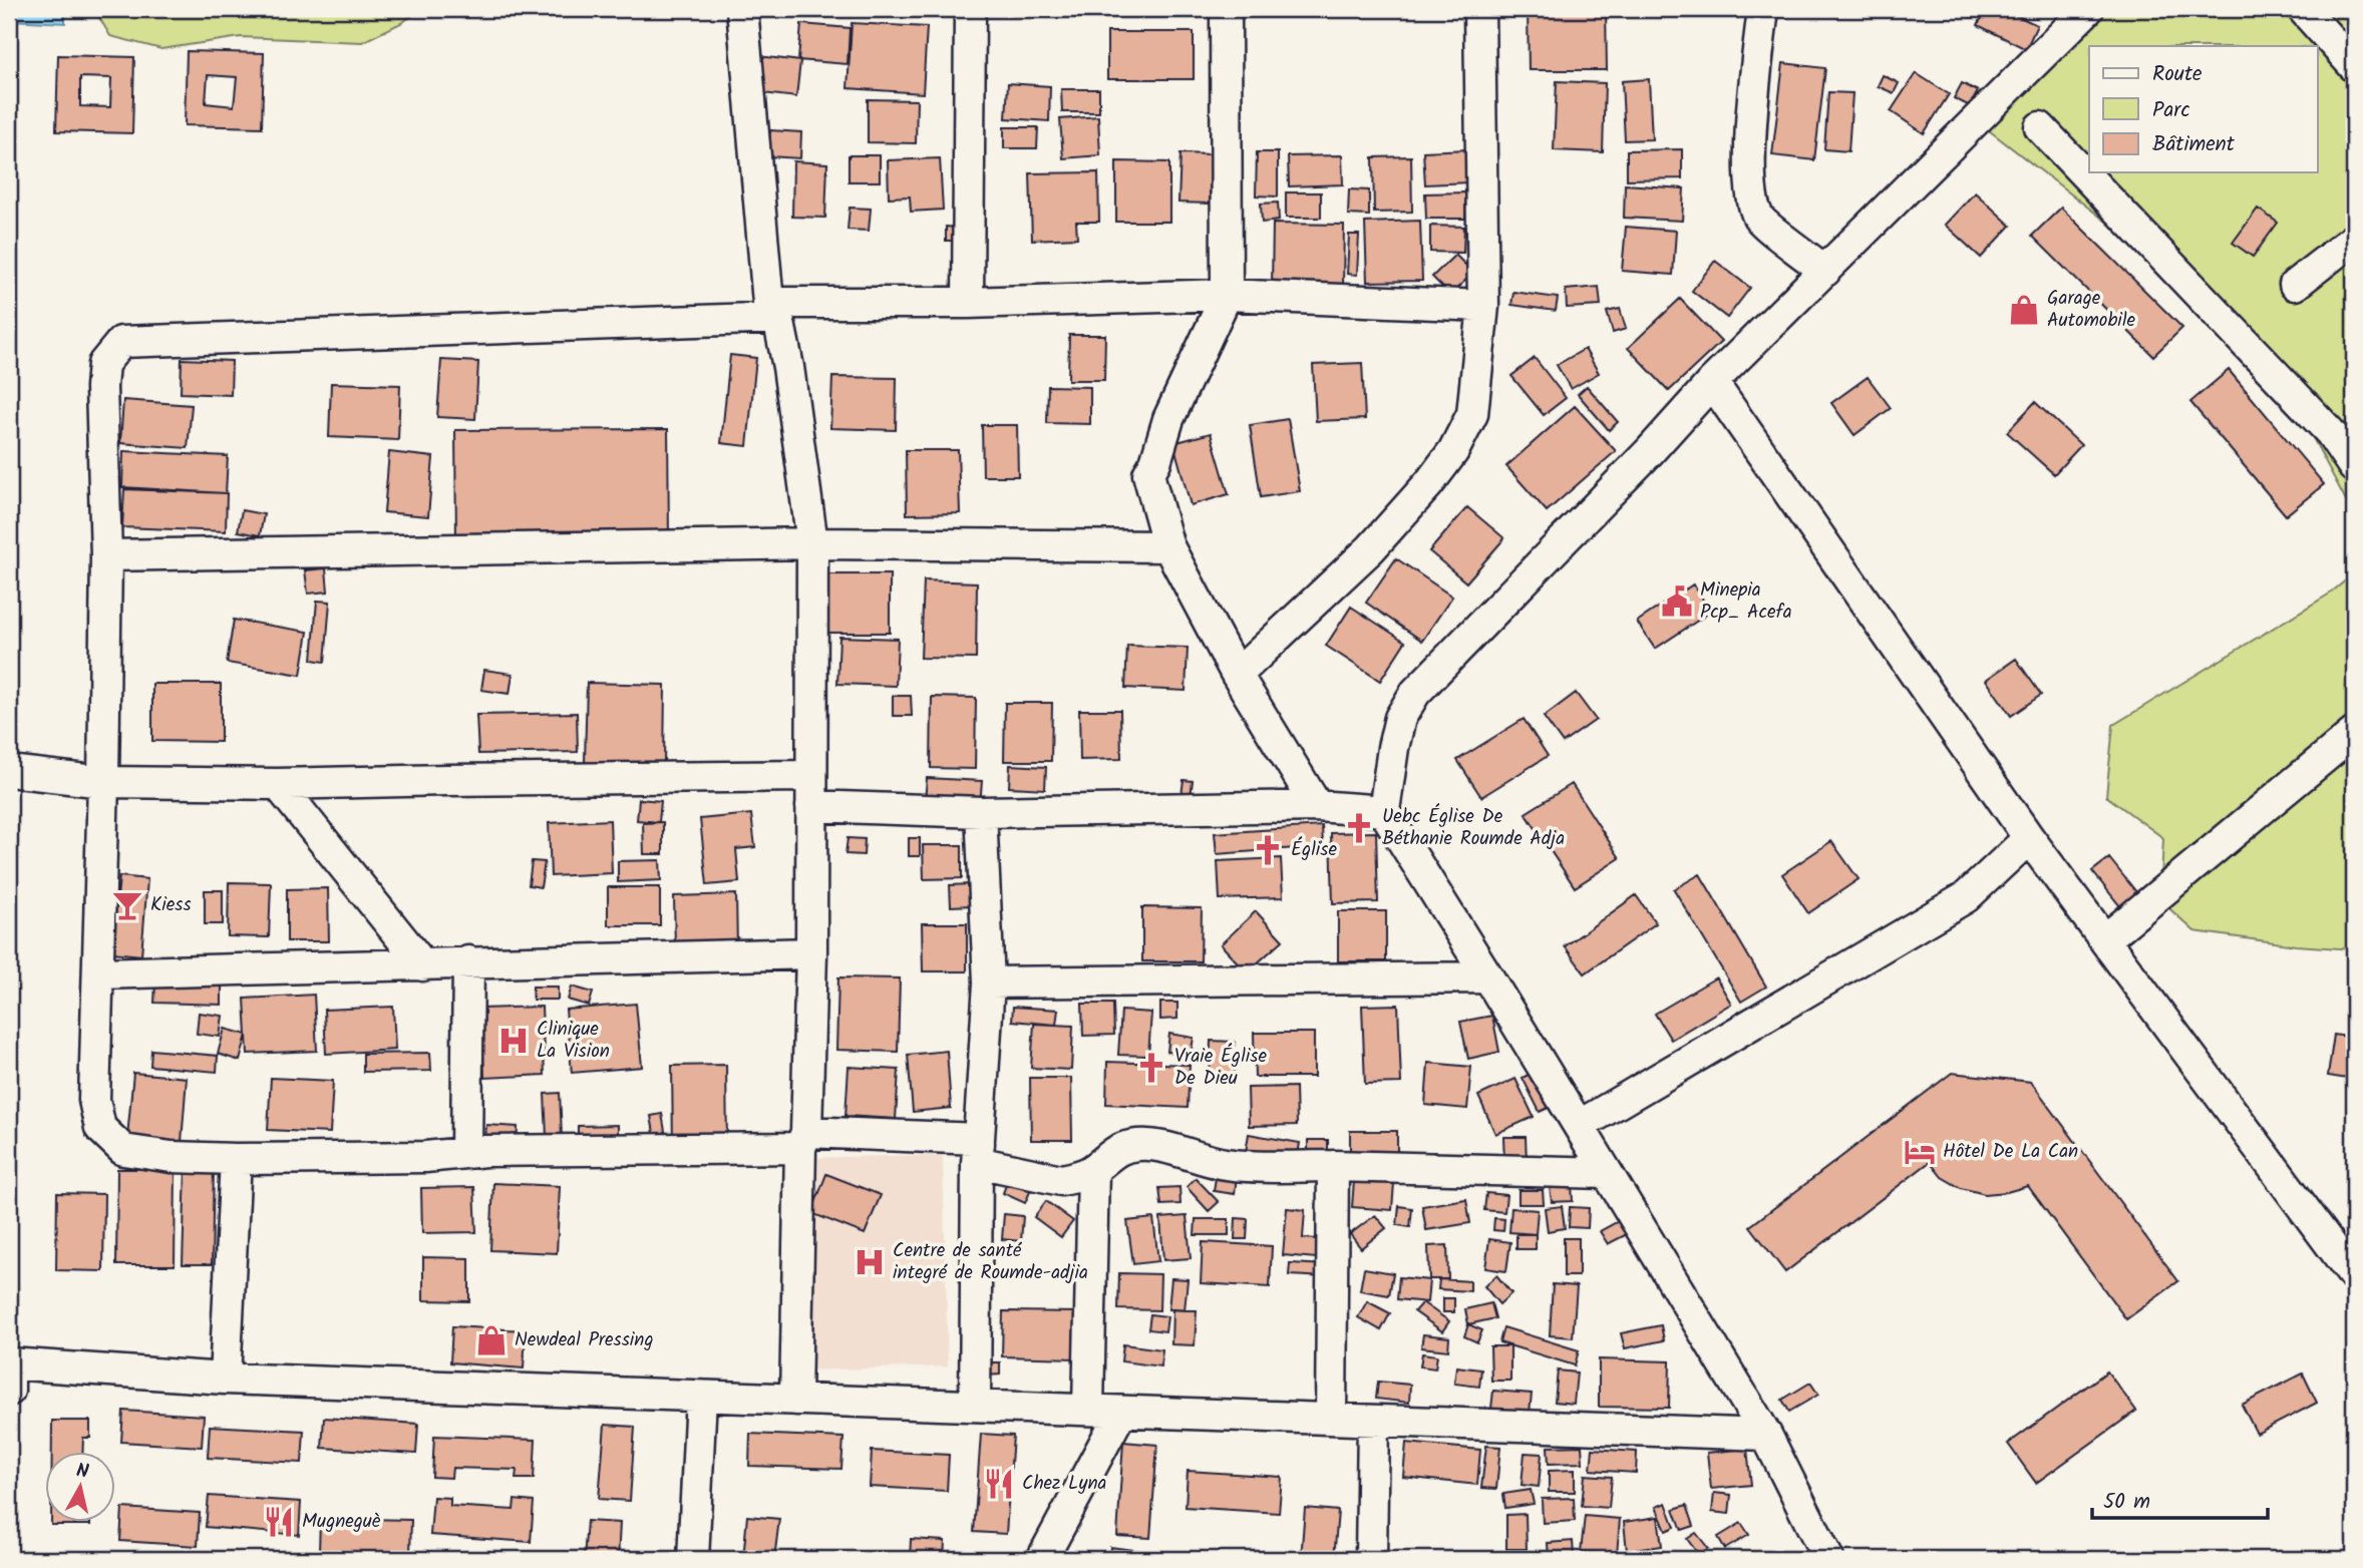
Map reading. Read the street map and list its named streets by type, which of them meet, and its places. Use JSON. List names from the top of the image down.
{
  "places": {
    "shop": ["Garage Automobile", "Newdeal Pressing"],
    "public building": ["Minepia Pcp_ Acefa"],
    "church": ["Uebc Église De Béthanie Roumde Adja", "Église", "Vraie Église De Dieu"],
    "bar": ["Kiess"],
    "hospital": ["Clinique La Vision", "Centre de santé integré de Roumde-adjia"],
    "hotel": ["Hôtel De La Can"],
    "restaurant": ["Chez Lyna", "Mugneguè"]
  },
  "legend": ["Route", "Parc", "Bâtiment"],
  "scale_bar": "50 m",
  "north": "top"
}
